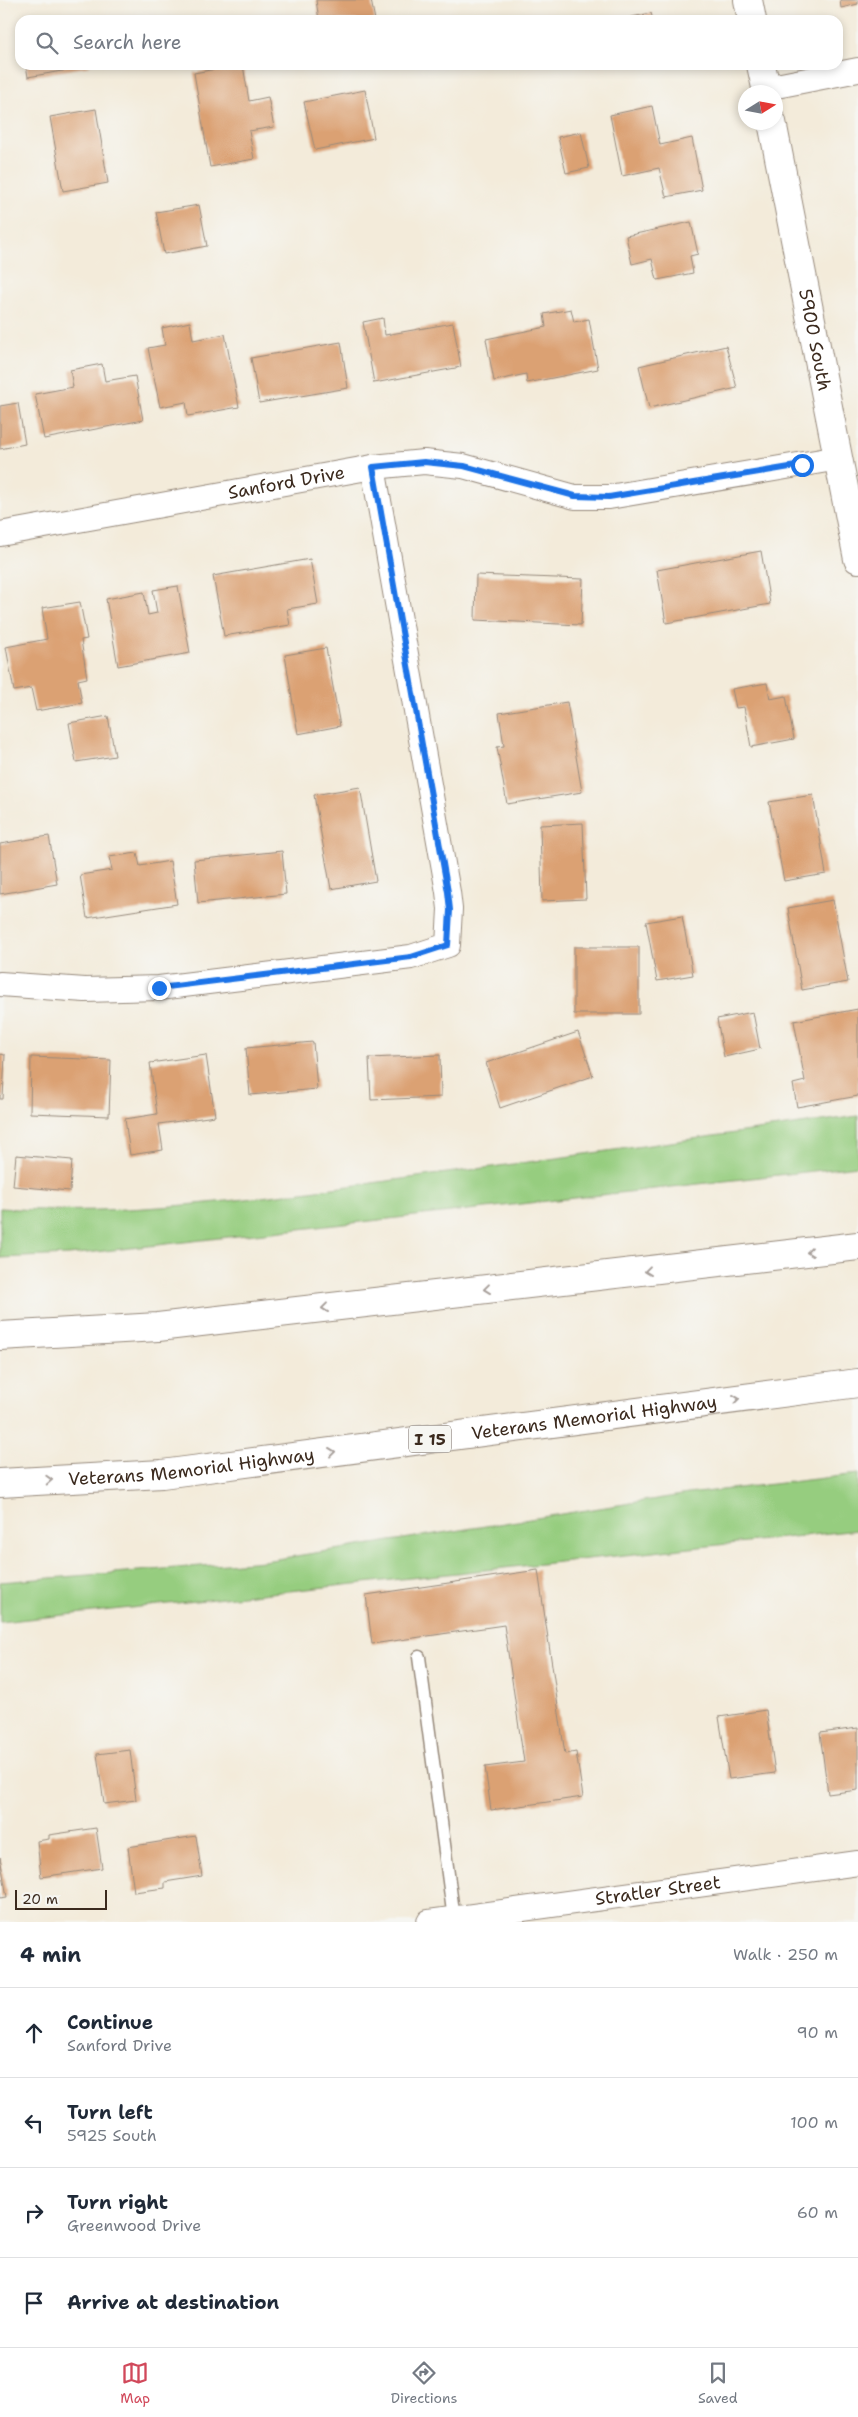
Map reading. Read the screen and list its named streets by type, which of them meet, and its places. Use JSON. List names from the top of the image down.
{
  "streets": {
    "main road": ["5900 South", "Veterans Memorial Highway", "I 15"],
    "street": ["Sanford Drive", "Stratler Street"]
  },
  "crossings": [
    ["5900 South", "Sanford Drive"]
  ],
  "scale_bar": "20 m",
  "north": "right",
  "page": {
    "search": "Search here",
    "scale": "20 m",
    "heading": ["4 min", "Walk · 250 m"],
    "list": [
      ["Continue", "Sanford Drive", "90 m"],
      ["Turn left", "5925 South", "100 m"],
      ["Turn right", "Greenwood Drive", "60 m"],
      "Arrive at destination"
    ],
    "nav": ["Map", "Directions", "Saved"]
  }
}
